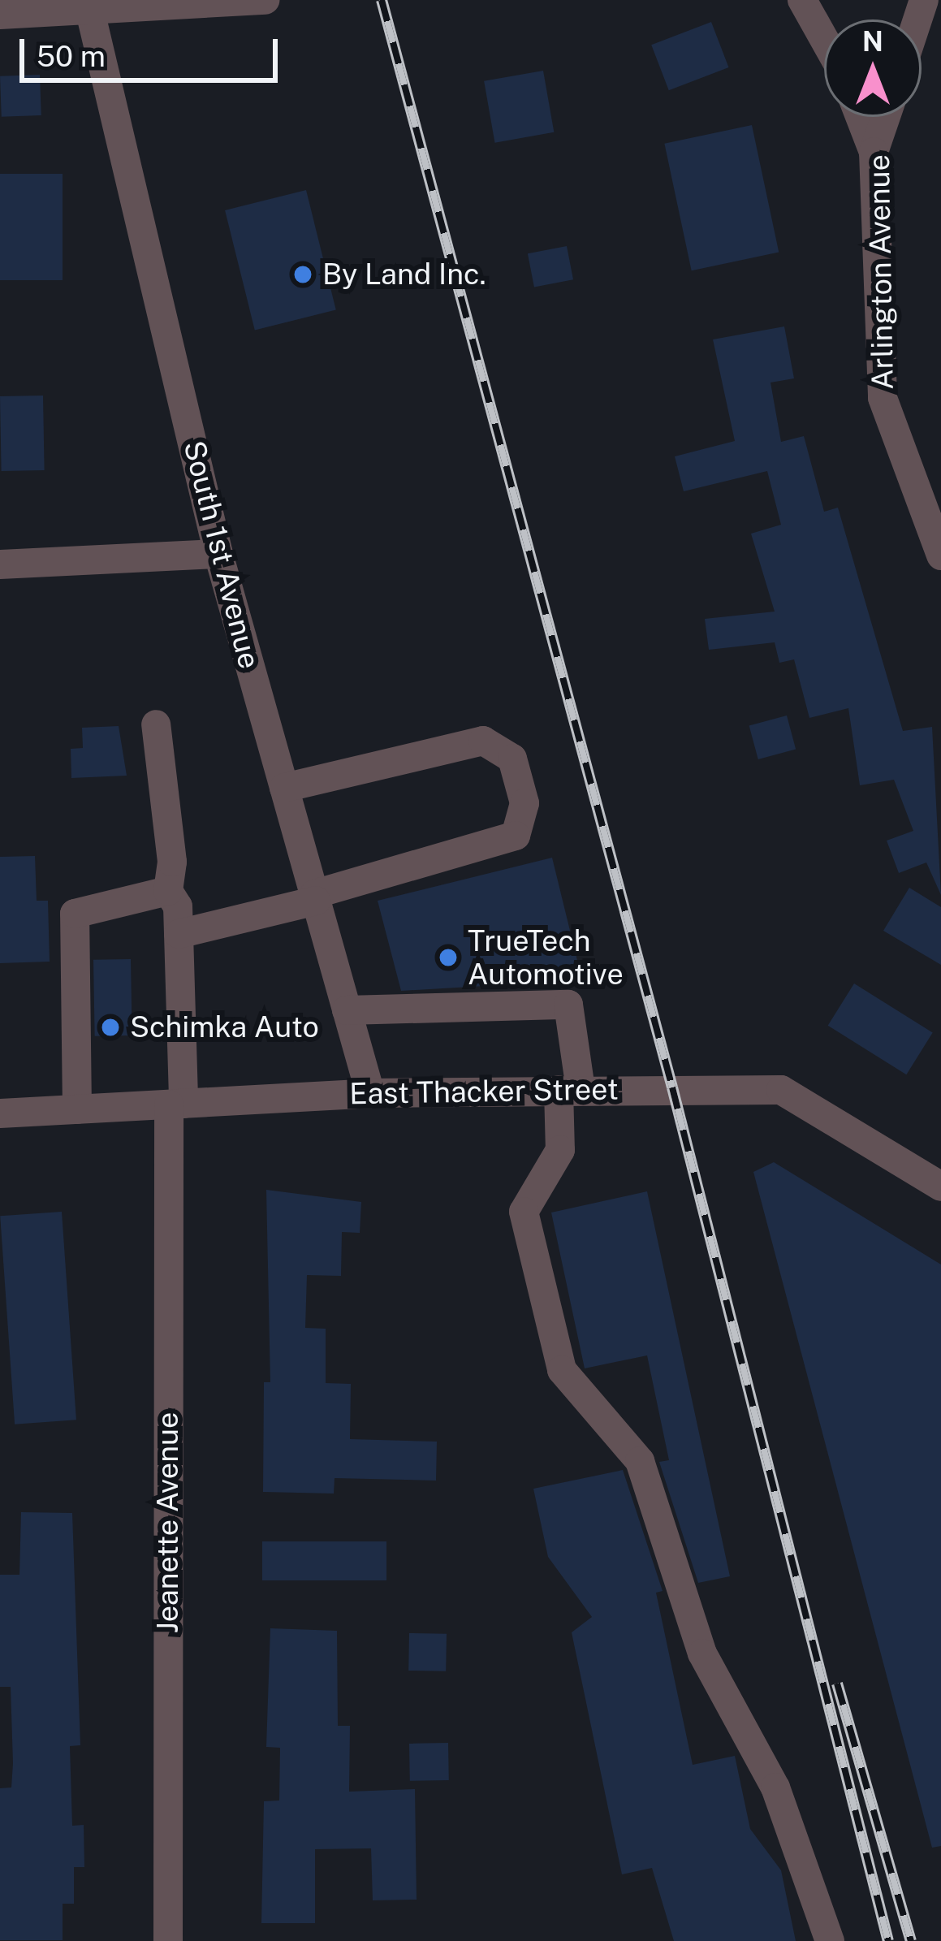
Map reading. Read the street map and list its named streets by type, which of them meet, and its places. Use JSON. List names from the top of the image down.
{
  "streets": {
    "street": [
      "Arlington Avenue",
      "South 1st Avenue",
      "East Thacker Street",
      "Jeanette Avenue"
    ]
  },
  "crossings": [
    ["South 1st Avenue", "East Thacker Street"],
    ["East Thacker Street", "Jeanette Avenue"]
  ],
  "places": ["By Land Inc.", "TrueTech Automotive", "Schimka Auto"],
  "scale_bar": "50 m",
  "north": "top"
}
